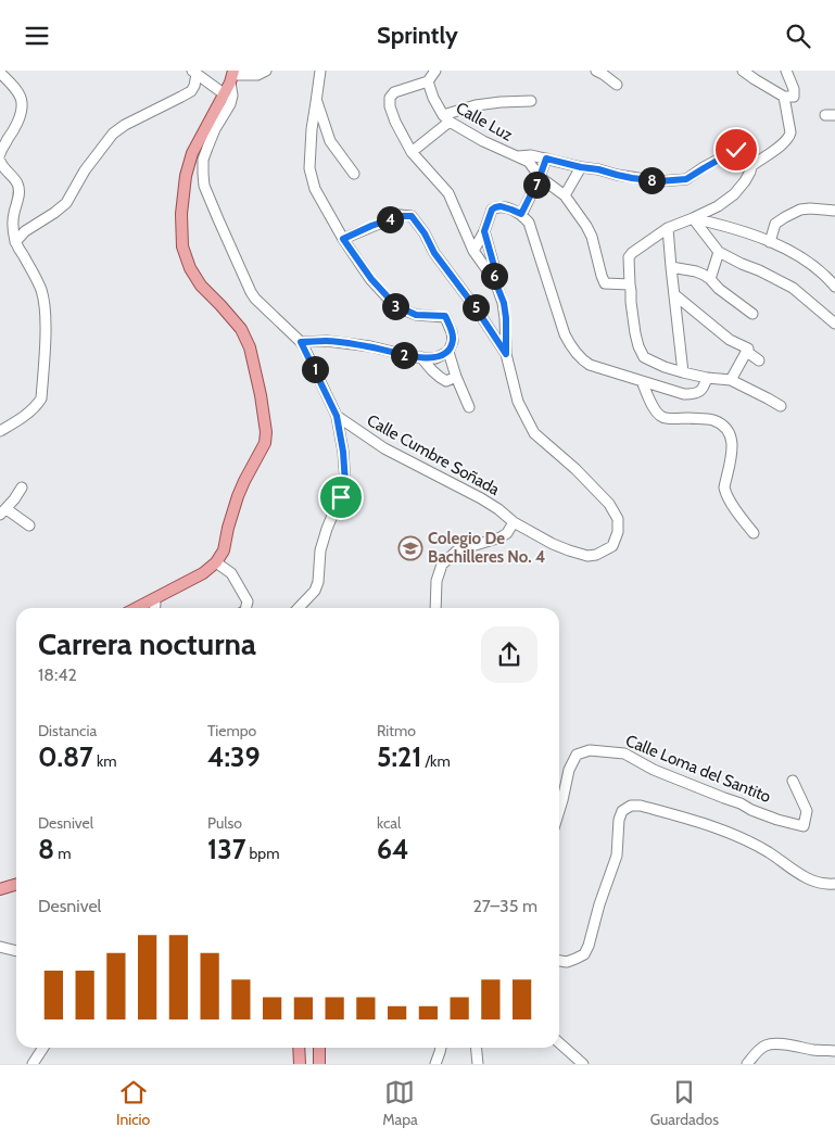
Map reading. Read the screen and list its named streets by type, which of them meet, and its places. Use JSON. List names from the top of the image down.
{
  "streets": {
    "street": ["Calle Luz", "Calle Cumbre Soñada", "Calle Loma del Santito"]
  },
  "places": {
    "school or university": ["Colegio De Bachilleres No. 4"]
  },
  "page": {
    "header": "Sprintly",
    "pins": [
      "8",
      "7",
      "4",
      "6",
      "3",
      "5",
      "2",
      "1"
    ],
    "heading": ["Carrera nocturna", "18:42"],
    "stats": [
      ["Distancia", "0.87 km"],
      ["Tiempo", "4:39"],
      ["Ritmo", "5:21 /km"],
      ["Desnivel", "8 m"],
      ["Pulso", "137 bpm"],
      ["kcal", "64"]
    ],
    "chart": ["Desnivel", "27–35 m"],
    "tabs": ["Inicio", "Mapa", "Guardados"]
  }
}
